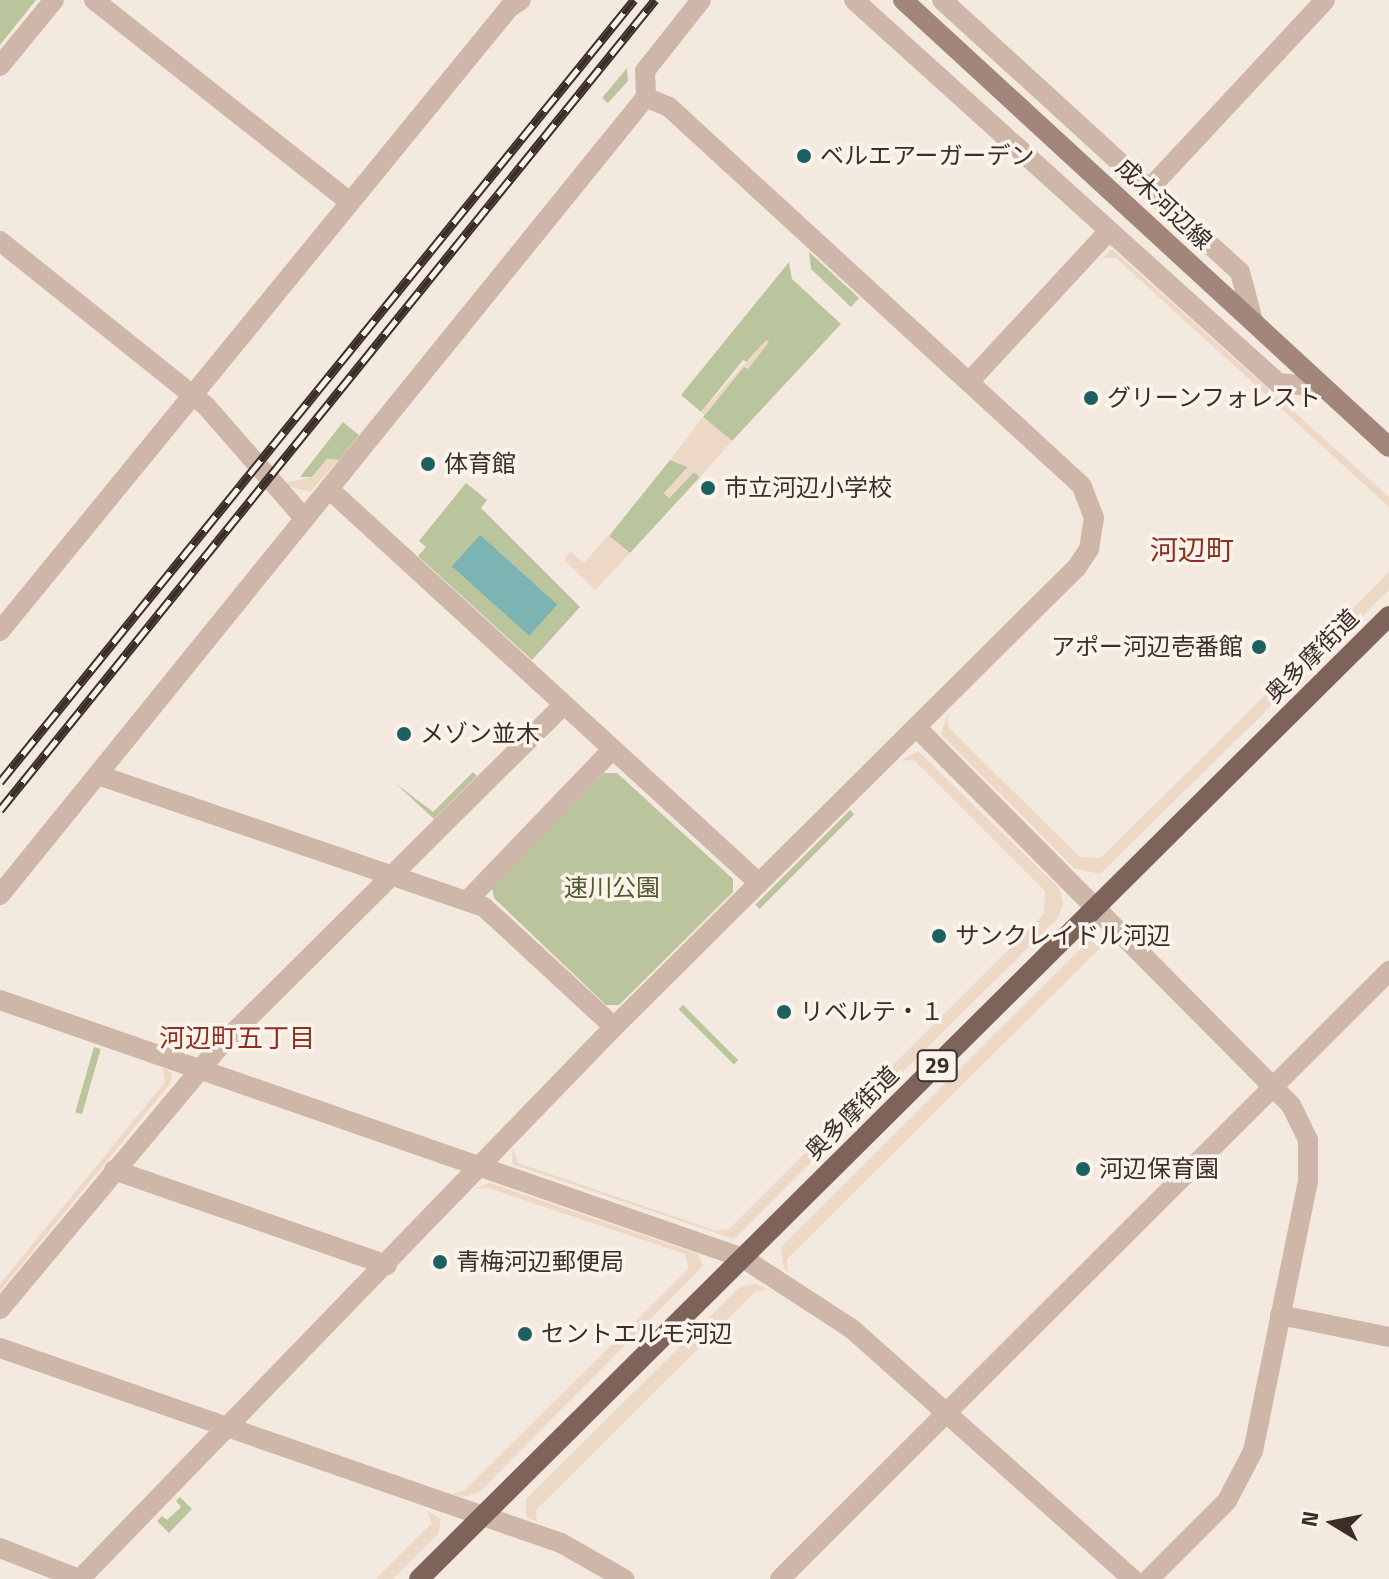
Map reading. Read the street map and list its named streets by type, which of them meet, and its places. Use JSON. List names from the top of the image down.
{
  "streets": {
    "main road": ["成木河辺線", "奥多摩街道", "29"]
  },
  "districts": ["河辺町", "河辺町五丁目"],
  "parks": ["速川公園"],
  "places": [
    "ベルエアーガーデン",
    "グリーンフォレスト",
    "体育館",
    "市立河辺小学校",
    "アポー河辺壱番館",
    "メゾン並木",
    "サンクレイドル河辺",
    "リベルテ・１",
    "河辺保育園",
    "青梅河辺郵便局",
    "セントエルモ河辺"
  ],
  "north": "left"
}
